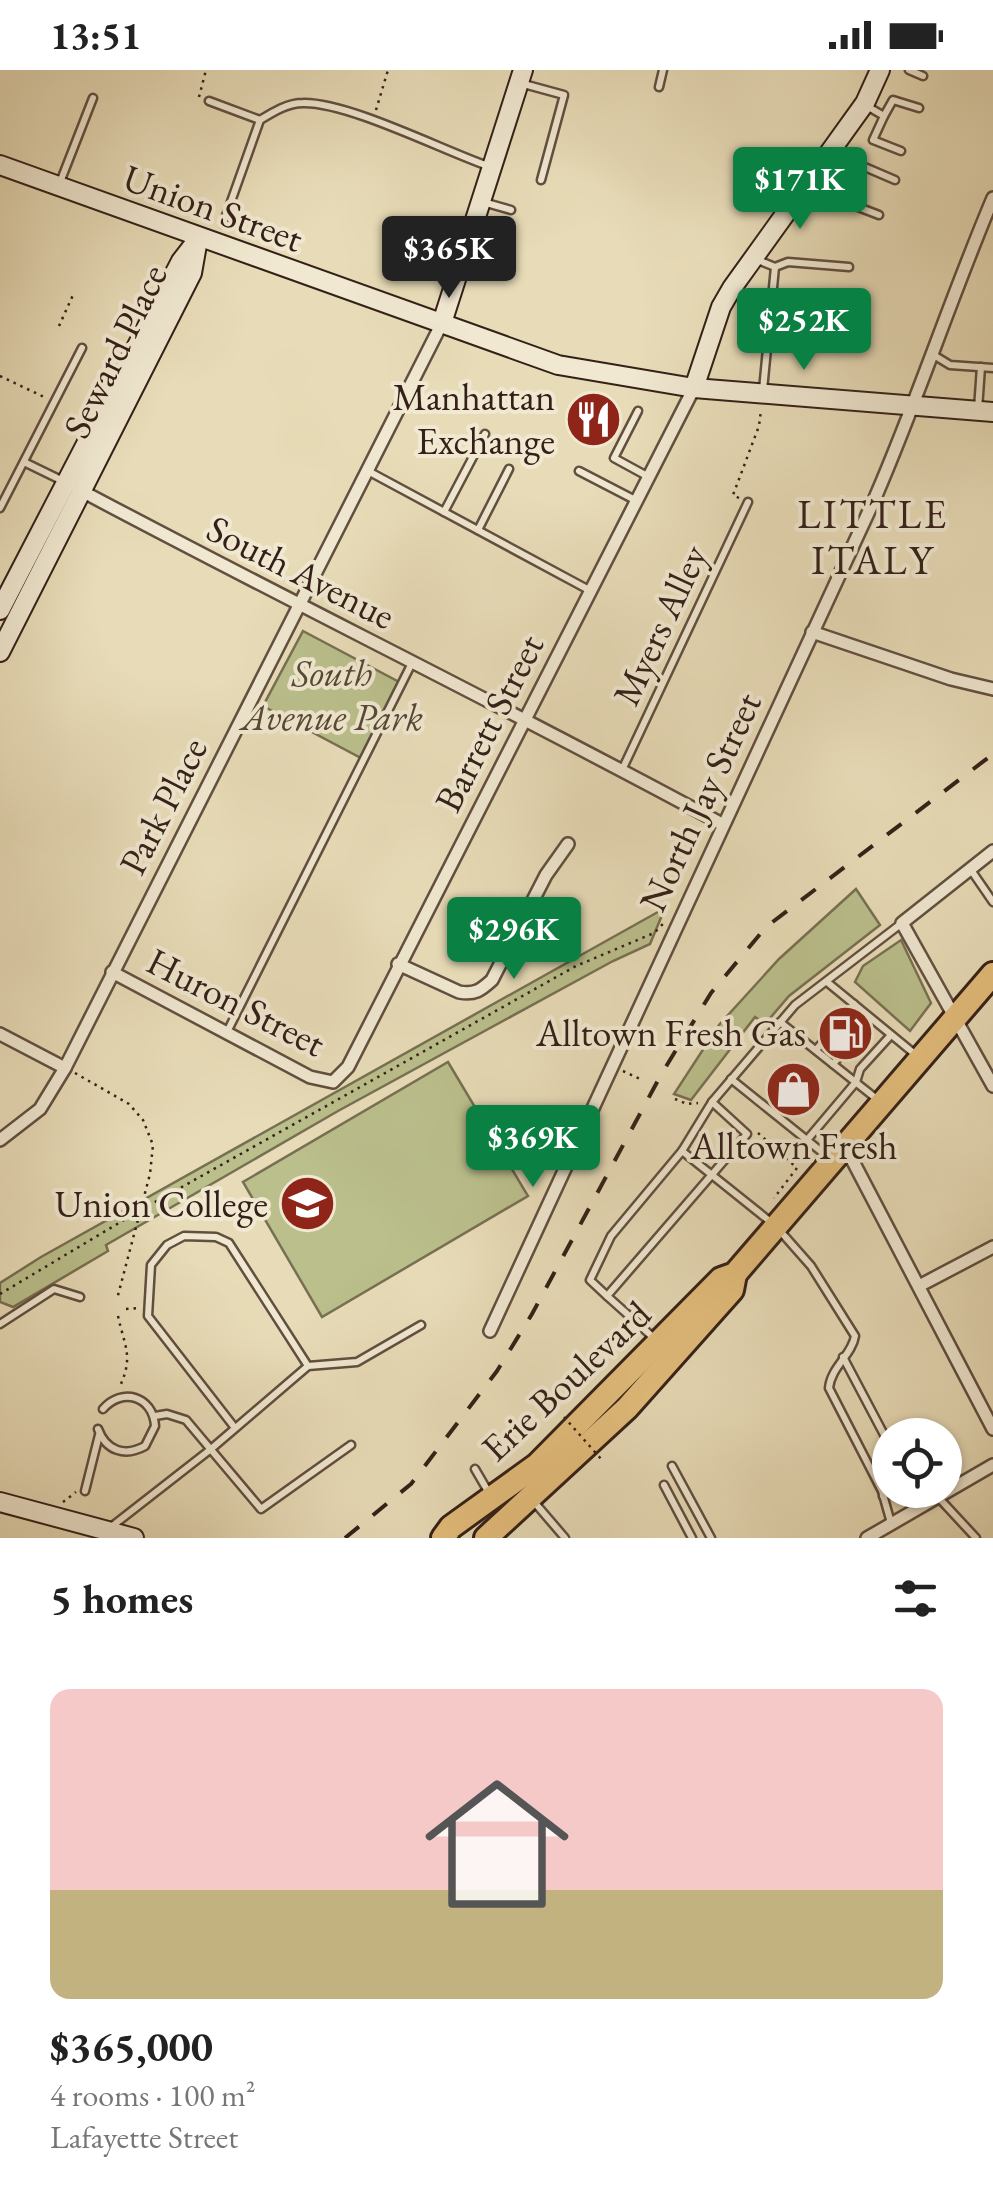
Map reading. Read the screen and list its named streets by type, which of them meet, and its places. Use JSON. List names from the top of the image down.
{
  "streets": {
    "highway": ["Erie Boulevard"],
    "street": [
      "Union Street",
      "Seward Place",
      "South Avenue",
      "Barrett Street",
      "North Jay Street",
      "Park Place",
      "Huron Street"
    ],
    "lane": ["Myers Alley"]
  },
  "crossings": [
    ["Union Street", "Seward Place"],
    ["Union Street", "Barrett Street"],
    ["Union Street", "North Jay Street"],
    ["Union Street", "Park Place"],
    ["Seward Place", "South Avenue"],
    ["South Avenue", "Myers Alley"],
    ["South Avenue", "Barrett Street"],
    ["South Avenue", "North Jay Street"],
    ["South Avenue", "Park Place"],
    ["Barrett Street", "Huron Street"],
    ["Park Place", "Huron Street"]
  ],
  "districts": ["LITTLE ITALY"],
  "parks": ["South Avenue Park"],
  "places": {
    "restaurant": ["Manhattan Exchange"],
    "fuel station": ["Alltown Fresh Gas"],
    "shop": ["Alltown Fresh"],
    "school or university": ["Union College"]
  },
  "page": {
    "status": "13:51",
    "price": [
      "$171K",
      "$365K",
      "$252K",
      "$296K",
      "$369K"
    ],
    "heading": "5 homes",
    "list": [
      {
        "name": "$365,000",
        "note": "4 rooms · 100 m² · Lafayette Street"
      }
    ]
  }
}
